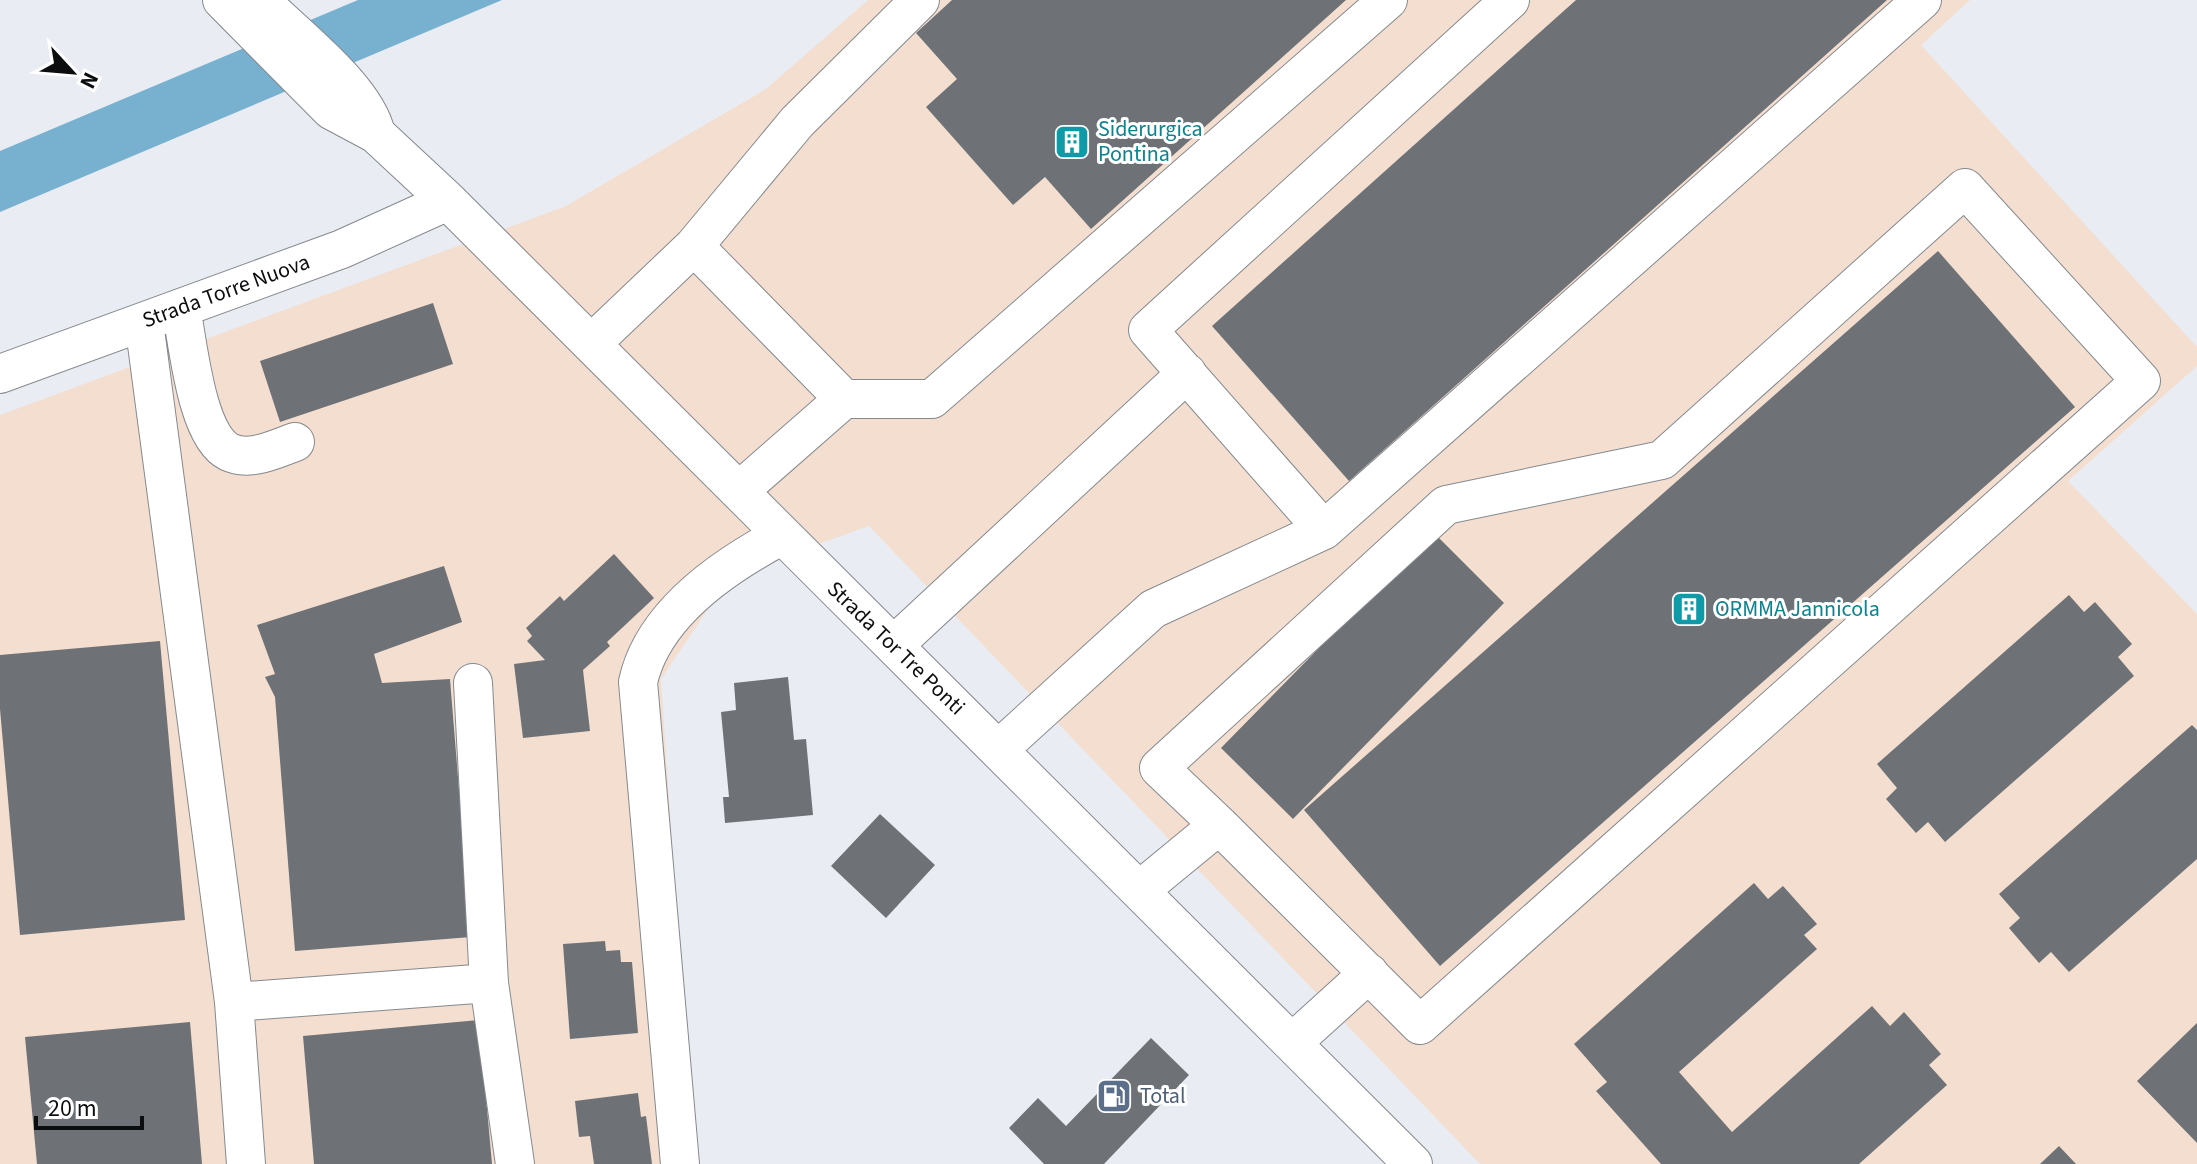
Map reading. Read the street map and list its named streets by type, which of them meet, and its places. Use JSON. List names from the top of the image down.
{
  "streets": {
    "street": ["Strada Torre Nuova", "Strada Tor Tre Ponti"]
  },
  "crossings": [
    ["Strada Torre Nuova", "Strada Tor Tre Ponti"]
  ],
  "places": {
    "building": ["Siderurgica Pontina", "ORMMA Jannicola"],
    "fuel station": ["Total"]
  },
  "scale_bar": "20 m",
  "north": "bottom right"
}
